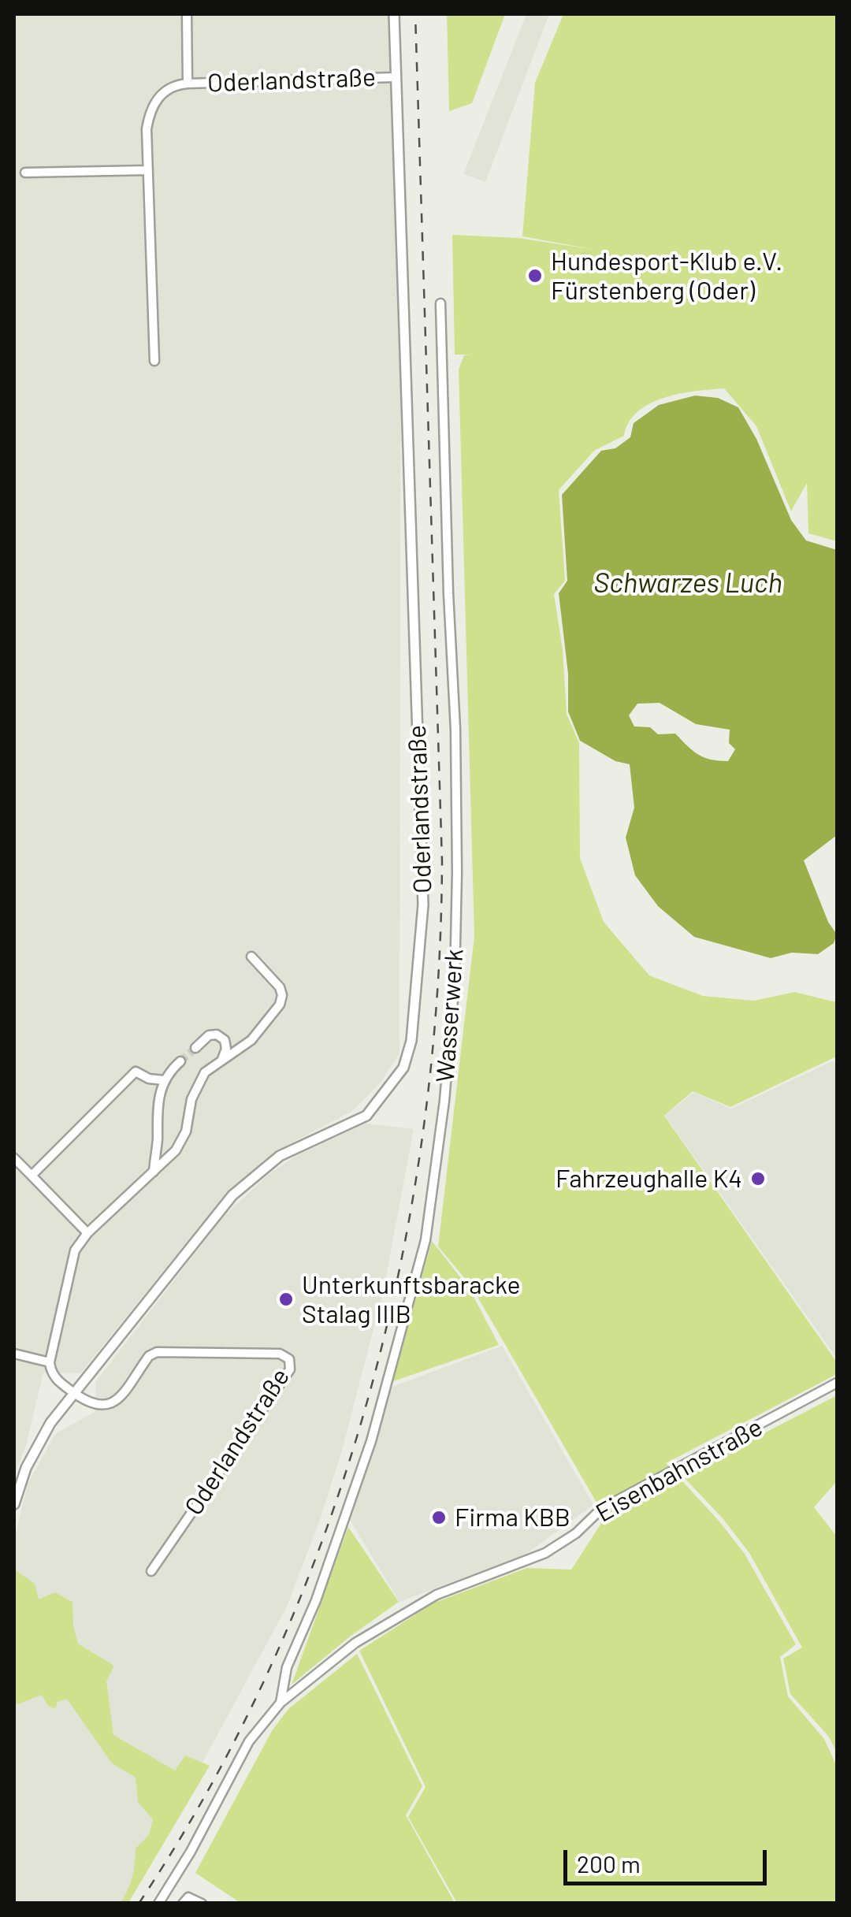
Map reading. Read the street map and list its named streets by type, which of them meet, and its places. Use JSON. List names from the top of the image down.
{
  "streets": {
    "street": ["Oderlandstraße", "Wasserwerk", "Eisenbahnstraße"]
  },
  "crossings": [
    ["Wasserwerk", "Eisenbahnstraße"]
  ],
  "water": ["Schwarzes Luch"],
  "places": [
    "Hundesport-Klub e.V. Fürstenberg (Oder)",
    "Fahrzeughalle K4",
    "Unterkunftsbaracke Stalag IIIB",
    "Firma KBB"
  ],
  "scale_bar": "200 m"
}
